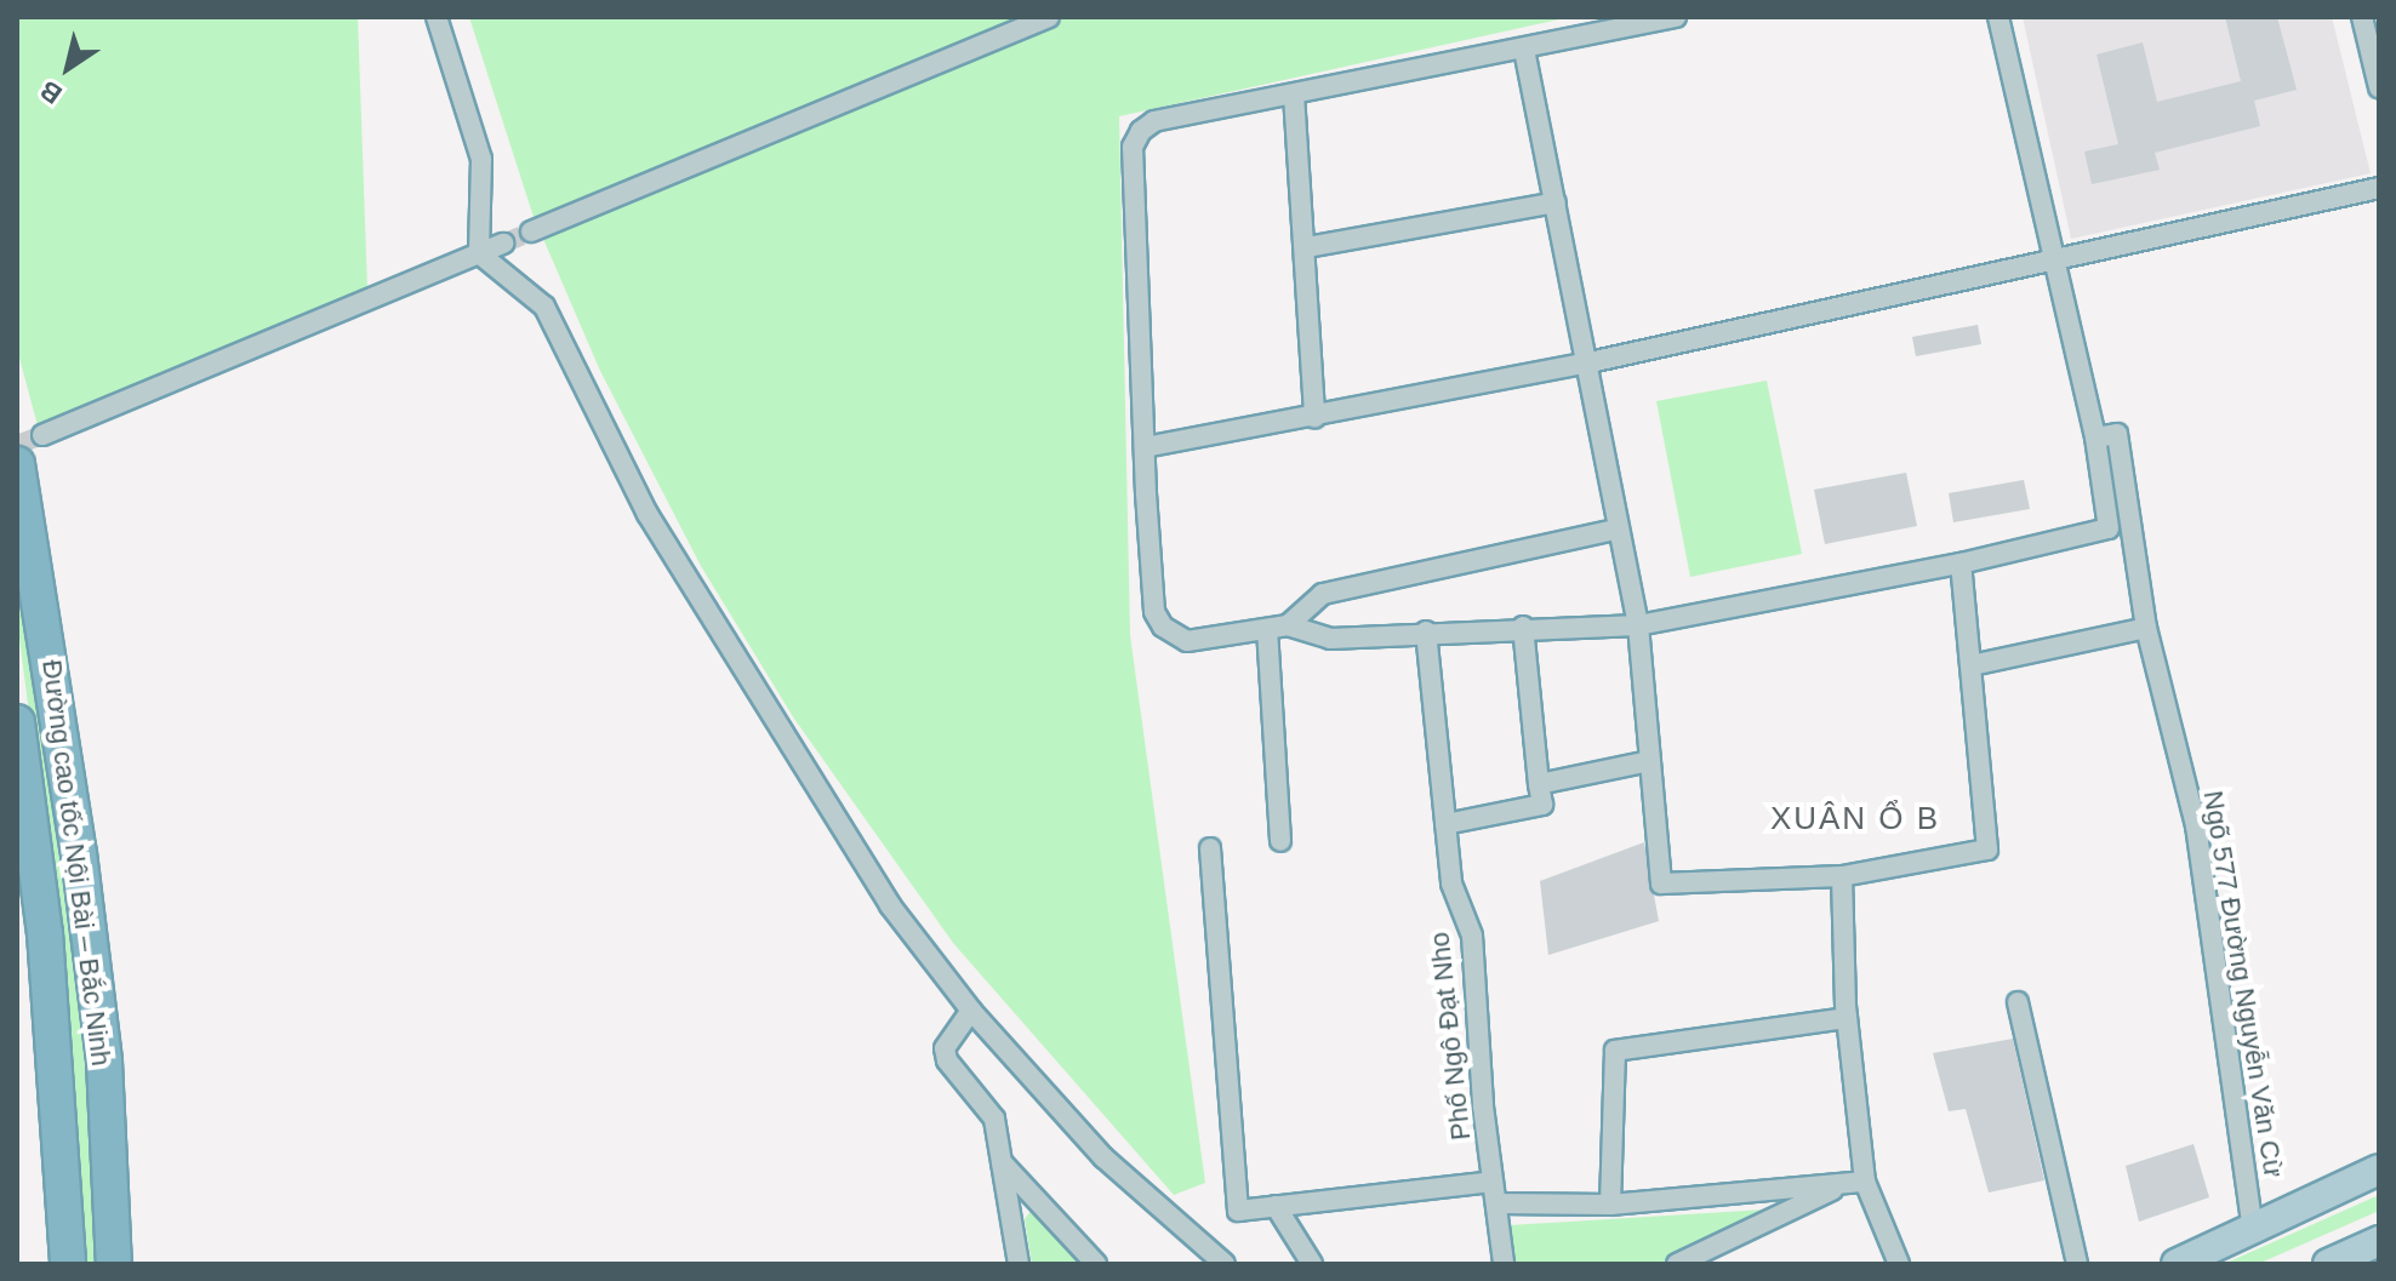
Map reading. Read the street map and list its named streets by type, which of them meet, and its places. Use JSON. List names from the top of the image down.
{
  "streets": {
    "highway": ["Đường cao tốc Nội Bài – Bắc Ninh"],
    "street": ["Ngõ 577 Đường Nguyễn Văn Cừ", "Phố Ngô Đạt Nho"]
  },
  "districts": ["XUÂN Ổ B"],
  "north": "bottom left"
}
